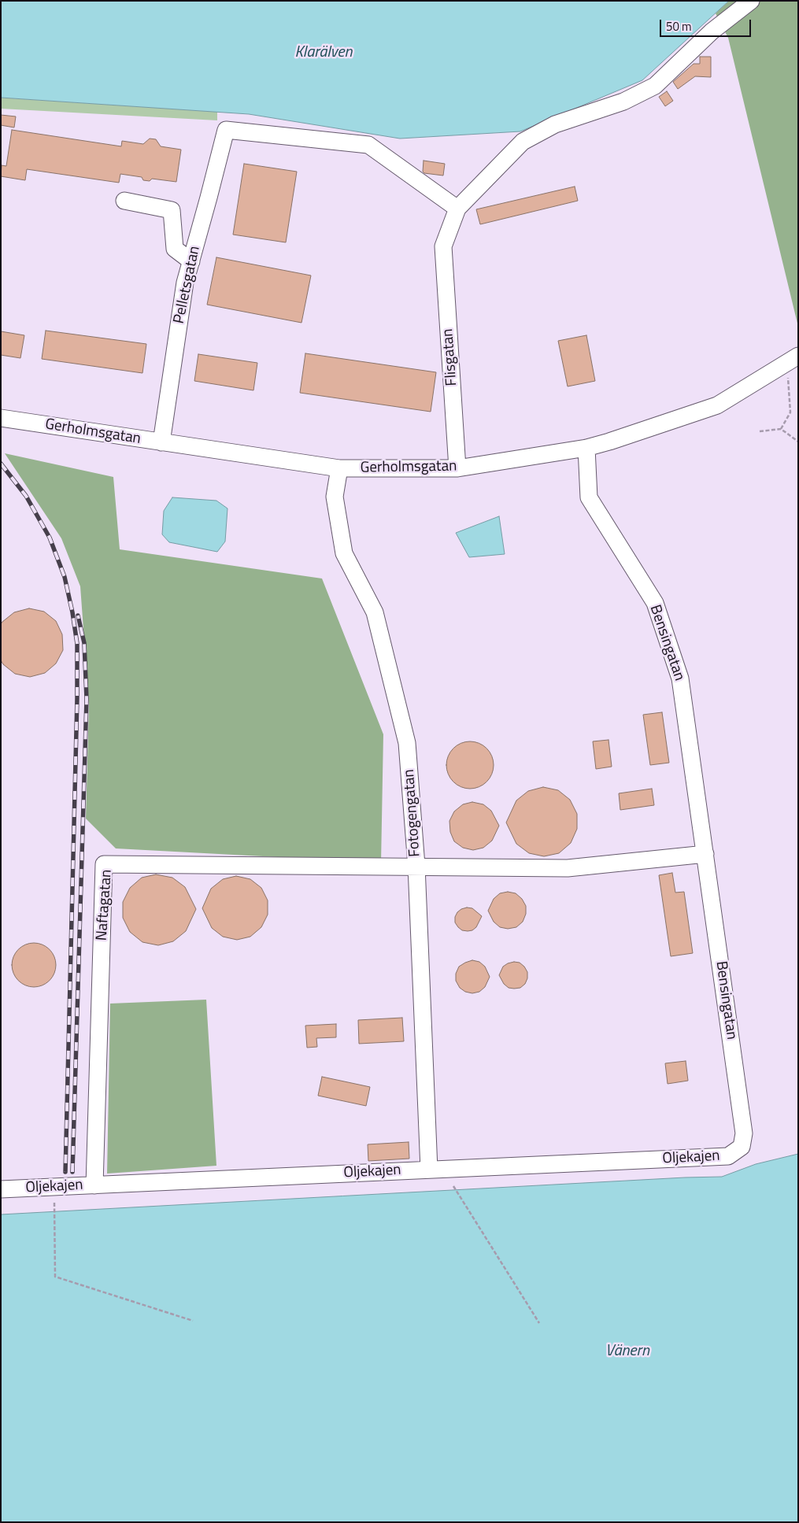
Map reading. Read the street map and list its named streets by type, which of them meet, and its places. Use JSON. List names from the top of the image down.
{
  "streets": {
    "lane": [
      "Pelletsgatan",
      "Flisgatan",
      "Gerholmsgatan",
      "Bensingatan",
      "Fotogengatan",
      "Naftagatan",
      "Oljekajen"
    ]
  },
  "crossings": [
    ["Pelletsgatan", "Flisgatan"],
    ["Pelletsgatan", "Gerholmsgatan"],
    ["Flisgatan", "Gerholmsgatan"],
    ["Gerholmsgatan", "Bensingatan"],
    ["Gerholmsgatan", "Fotogengatan"],
    ["Bensingatan", "Oljekajen"],
    ["Fotogengatan", "Naftagatan"],
    ["Fotogengatan", "Oljekajen"],
    ["Naftagatan", "Oljekajen"]
  ],
  "water": ["Klarälven", "Vänern"],
  "scale_bar": "50 m"
}
